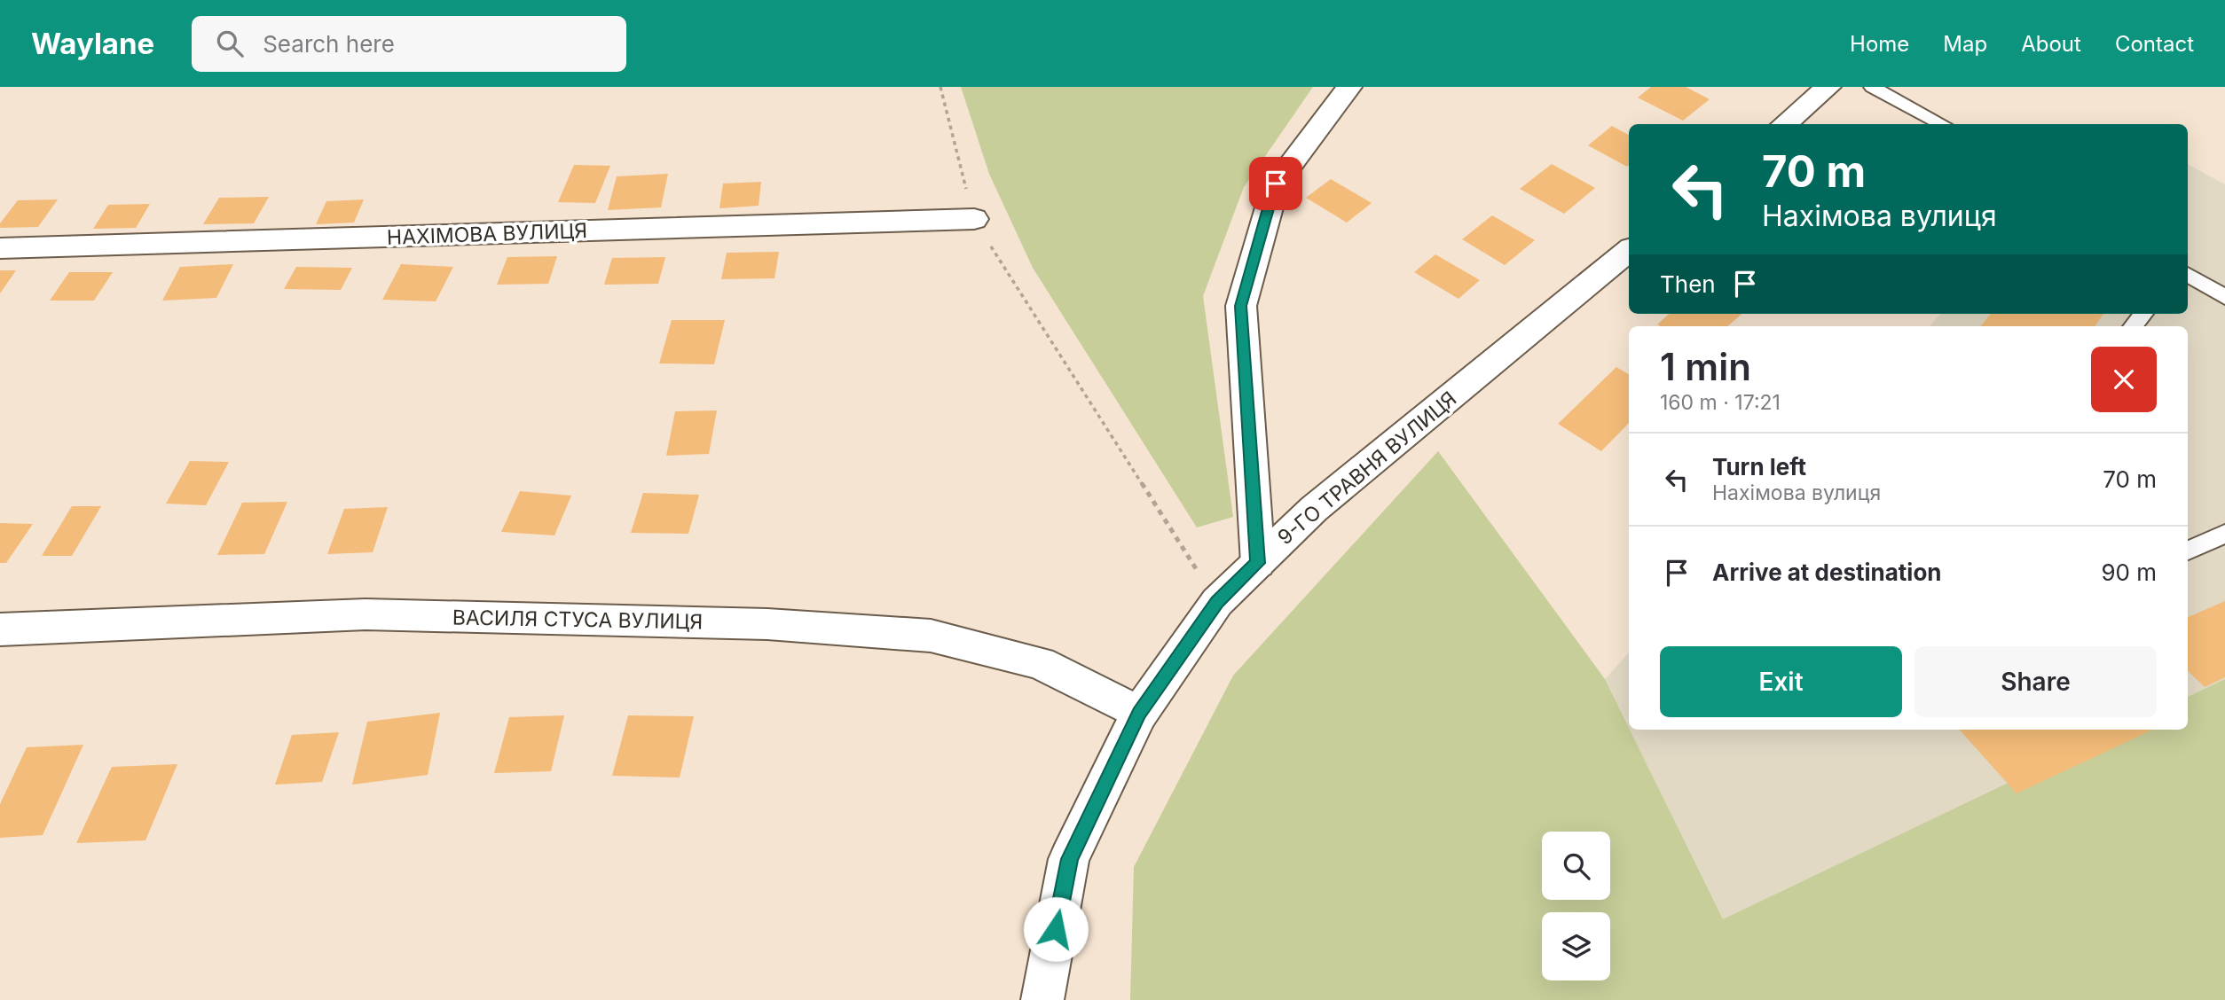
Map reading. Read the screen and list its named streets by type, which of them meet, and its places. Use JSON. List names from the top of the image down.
{
  "streets": {
    "street": ["НАХІМОВА ВУЛИЦЯ", "9-ГО ТРАВНЯ ВУЛИЦЯ", "ВАСИЛЯ СТУСА ВУЛИЦЯ"]
  },
  "crossings": [
    ["9-ГО ТРАВНЯ ВУЛИЦЯ", "ВАСИЛЯ СТУСА ВУЛИЦЯ"]
  ],
  "page": {
    "header": "Waylane",
    "search": "Search here",
    "nav": [
      "Home",
      "Map",
      "About",
      "Contact"
    ],
    "turn": ["70 m", "Нахімова вулиця"],
    "then": "Then",
    "heading": ["1 min", "160 m · 17:21"],
    "list": [
      {
        "name": "Turn left",
        "note": "Нахімова вулиця",
        "value": "70 m"
      },
      {
        "name": "Arrive at destination",
        "value": "90 m"
      }
    ],
    "buttons": ["Exit", "Share"]
  }
}
